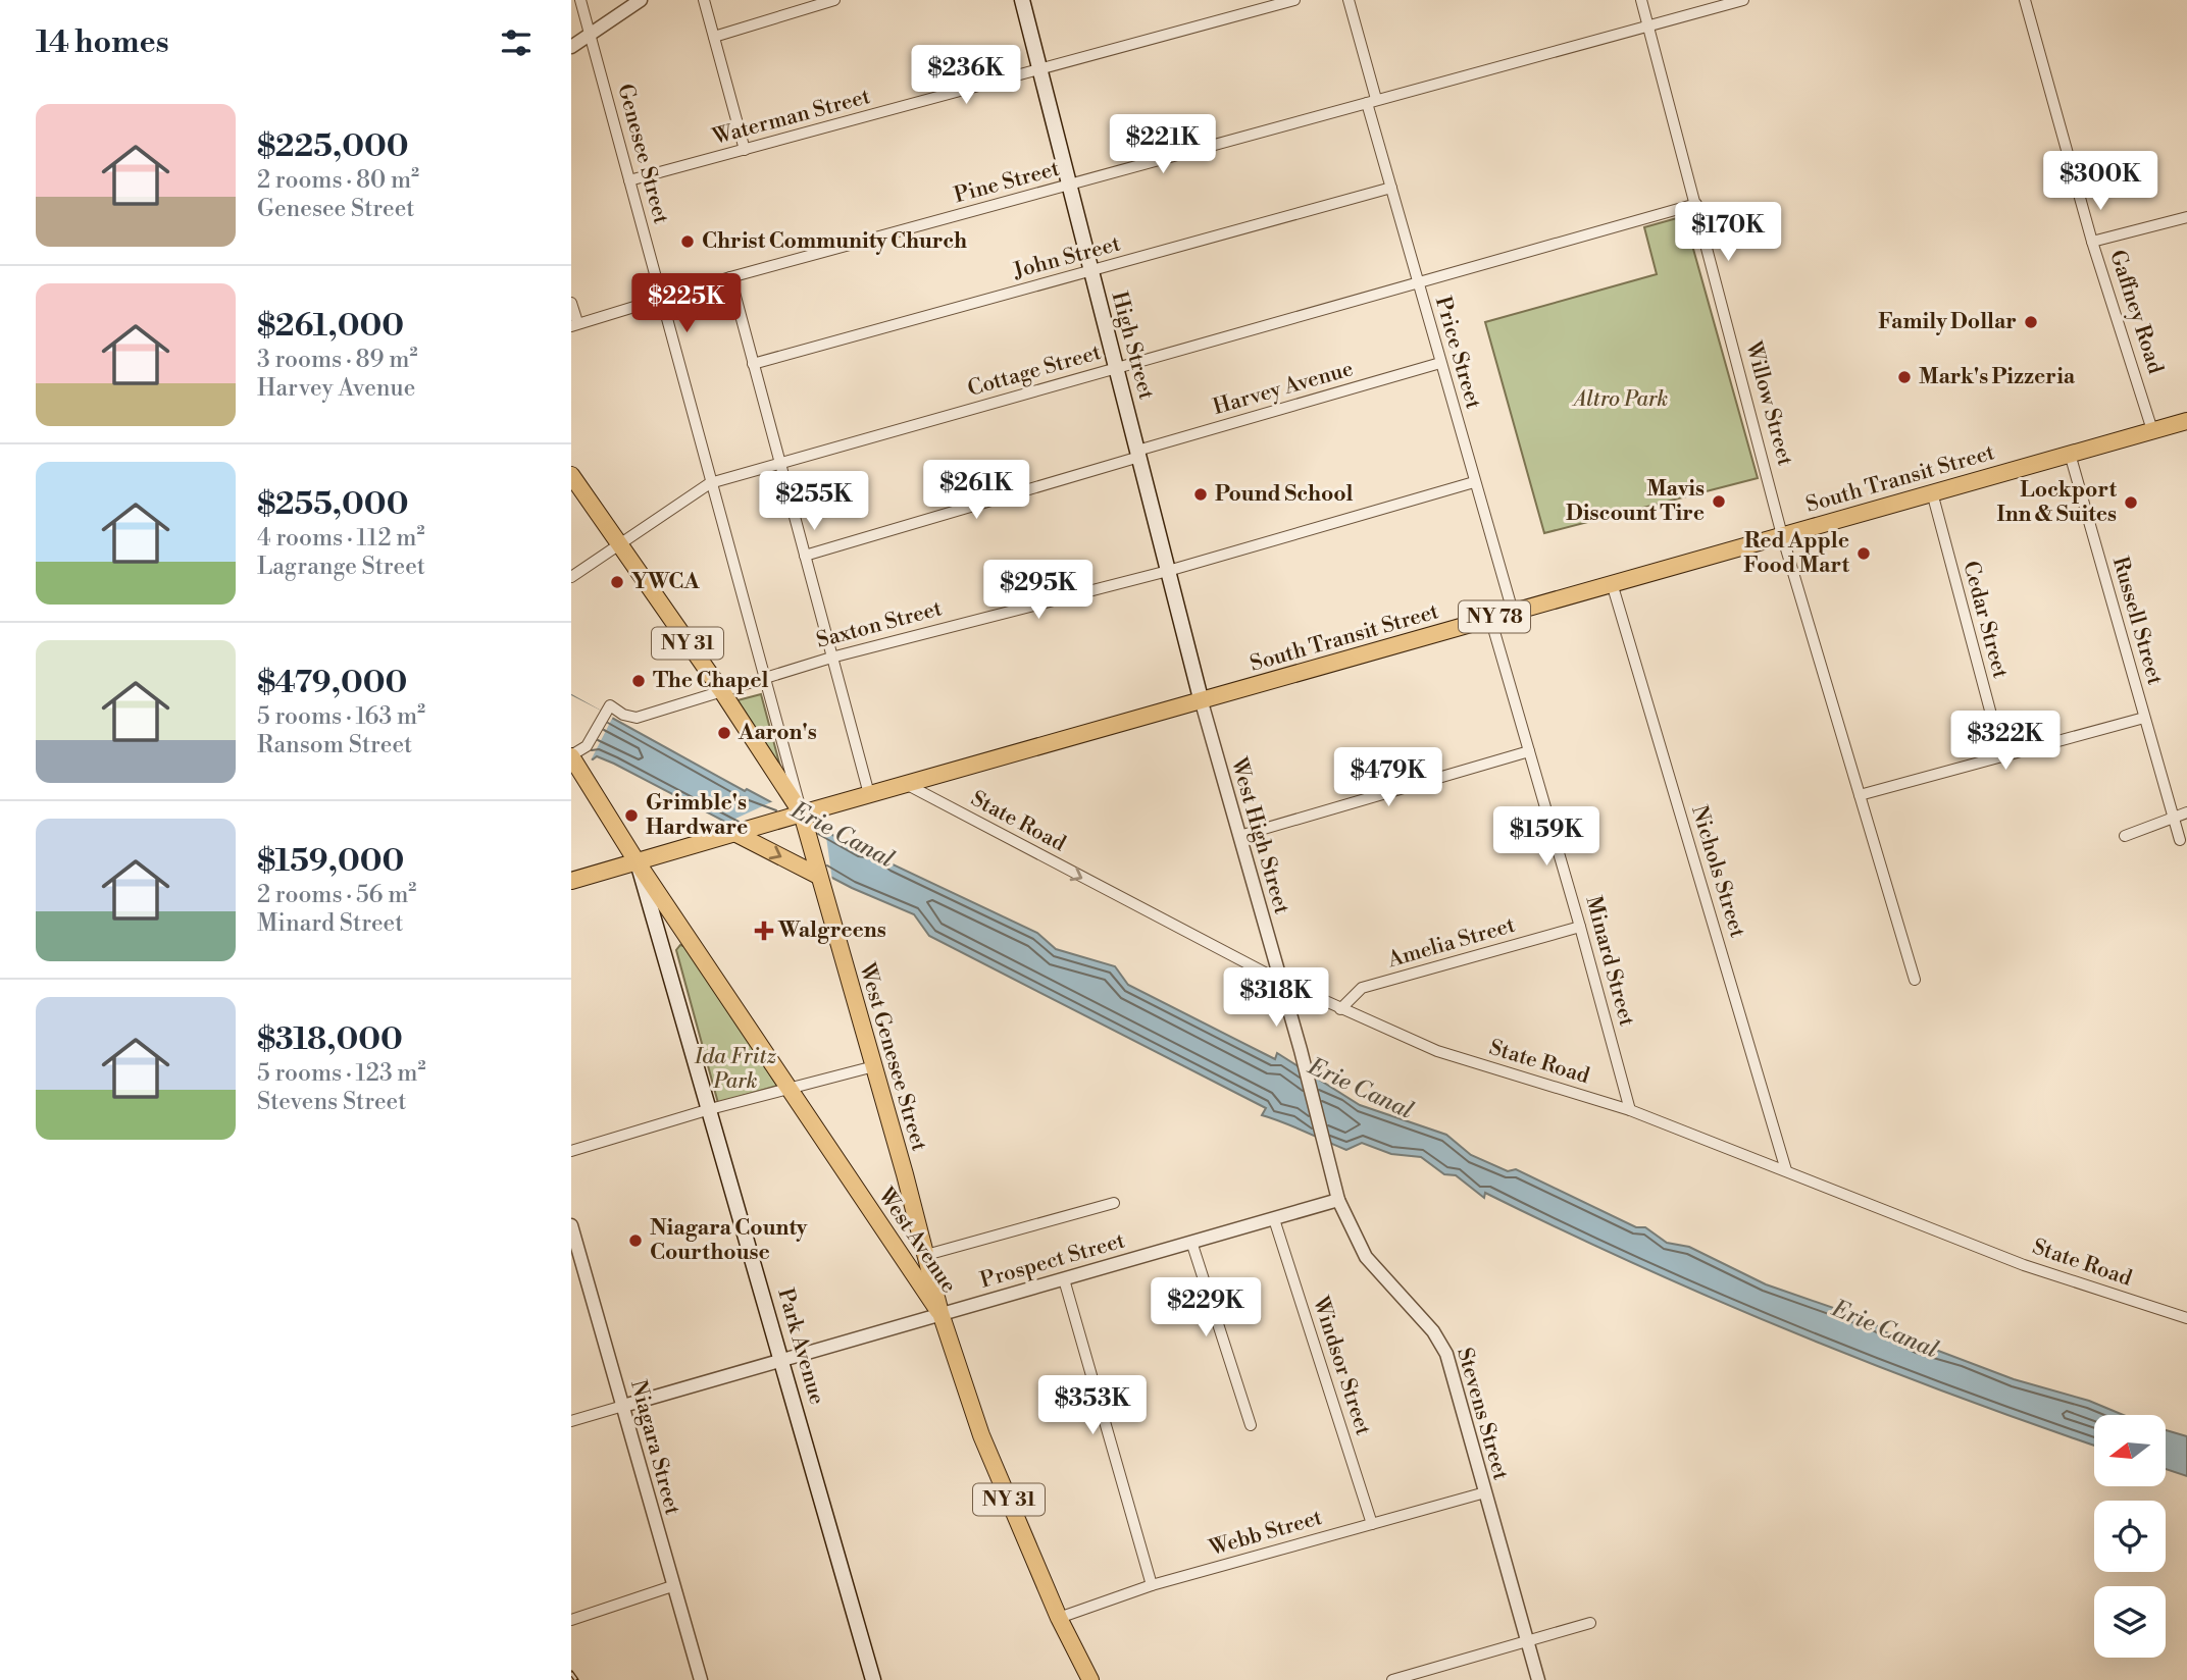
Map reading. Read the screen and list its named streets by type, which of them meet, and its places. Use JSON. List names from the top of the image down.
{
  "streets": {
    "main road": [
      "High Street",
      "South Transit Street",
      "NY 78",
      "NY 31",
      "West Genesee Street",
      "West Avenue",
      "Park Avenue"
    ],
    "street": [
      "Waterman Street",
      "Genesee Street",
      "Pine Street",
      "John Street",
      "Gaffney Road",
      "Price Street",
      "Cottage Street",
      "Harvey Avenue",
      "Willow Street",
      "Cedar Street",
      "Russell Street",
      "Saxton Street",
      "State Road",
      "West High Street",
      "Nichols Street",
      "Amelia Street",
      "Minard Street",
      "Prospect Street",
      "Windsor Street",
      "Stevens Street",
      "Niagara Street",
      "Webb Street"
    ]
  },
  "crossings": [
    ["Waterman Street", "Genesee Street"],
    ["Waterman Street", "High Street"],
    ["Genesee Street", "Pine Street"],
    ["Genesee Street", "Cottage Street"],
    ["Genesee Street", "South Transit Street"],
    ["Genesee Street", "Saxton Street"],
    ["Genesee Street", "NY 31"],
    ["Genesee Street", "West Genesee Street"],
    ["Pine Street", "High Street"],
    ["Pine Street", "Price Street"],
    ["Pine Street", "Willow Street"],
    ["John Street", "High Street"],
    ["John Street", "Price Street"],
    ["Gaffney Road", "South Transit Street"],
    ["High Street", "Cottage Street"],
    ["High Street", "Harvey Avenue"],
    ["High Street", "South Transit Street"],
    ["High Street", "Saxton Street"],
    ["High Street", "West High Street"],
    ["Price Street", "Cottage Street"],
    ["Price Street", "Harvey Avenue"],
    ["Price Street", "South Transit Street"],
    ["Price Street", "Saxton Street"],
    ["Cottage Street", "Willow Street"],
    ["Cottage Street", "NY 31"],
    ["Willow Street", "South Transit Street"],
    ["South Transit Street", "NY 78"],
    ["South Transit Street", "Cedar Street"],
    ["South Transit Street", "Russell Street"],
    ["South Transit Street", "NY 31"],
    ["South Transit Street", "State Road"],
    ["South Transit Street", "West High Street"],
    ["South Transit Street", "Nichols Street"],
    ["South Transit Street", "Minard Street"],
    ["South Transit Street", "West Genesee Street"],
    ["South Transit Street", "West Avenue"],
    ["South Transit Street", "Park Avenue"],
    ["NY 78", "West Avenue"],
    ["NY 78", "Park Avenue"],
    ["Saxton Street", "NY 31"],
    ["Saxton Street", "West Avenue"],
    ["NY 31", "West Genesee Street"],
    ["State Road", "West High Street"],
    ["State Road", "Nichols Street"],
    ["State Road", "Amelia Street"],
    ["State Road", "Minard Street"],
    ["State Road", "Stevens Street"],
    ["West High Street", "Stevens Street"],
    ["Amelia Street", "Minard Street"],
    ["West Genesee Street", "West Avenue"],
    ["West Genesee Street", "Prospect Street"],
    ["West Avenue", "Prospect Street"],
    ["West Avenue", "Park Avenue"],
    ["West Avenue", "Webb Street"],
    ["Prospect Street", "Park Avenue"],
    ["Prospect Street", "Windsor Street"],
    ["Prospect Street", "Stevens Street"],
    ["Prospect Street", "Niagara Street"],
    ["Windsor Street", "Webb Street"],
    ["Stevens Street", "Webb Street"]
  ],
  "water": ["Erie Canal"],
  "parks": ["Altro Park", "Ida Fritz Park"],
  "places": {
    "other": [
      "Christ Community Church",
      "Family Dollar",
      "Mark's Pizzeria",
      "Pound School",
      "Mavis Discount Tire",
      "Lockport Inn & Suites",
      "Red Apple Food Mart",
      "YWCA",
      "The Chapel",
      "Aaron's",
      "Grimble's Hardware",
      "Niagara County Courthouse"
    ],
    "health": ["Walgreens"]
  },
  "north": "left",
  "page": {
    "heading": "14 homes",
    "price": [
      "$236K",
      "$221K",
      "$300K",
      "$170K",
      "$225K",
      "$261K",
      "$255K",
      "$295K",
      "$322K",
      "$479K",
      "$159K",
      "$318K",
      "$229K",
      "$353K"
    ],
    "list": [
      {
        "name": "$225,000",
        "note": "2 rooms · 80 m² · Genesee Street"
      },
      {
        "name": "$261,000",
        "note": "3 rooms · 89 m² · Harvey Avenue"
      },
      {
        "name": "$255,000",
        "note": "4 rooms · 112 m² · Lagrange Street"
      },
      {
        "name": "$479,000",
        "note": "5 rooms · 163 m² · Ransom Street"
      },
      {
        "name": "$159,000",
        "note": "2 rooms · 56 m² · Minard Street"
      },
      {
        "name": "$318,000",
        "note": "5 rooms · 123 m² · Stevens Street"
      }
    ]
  }
}
